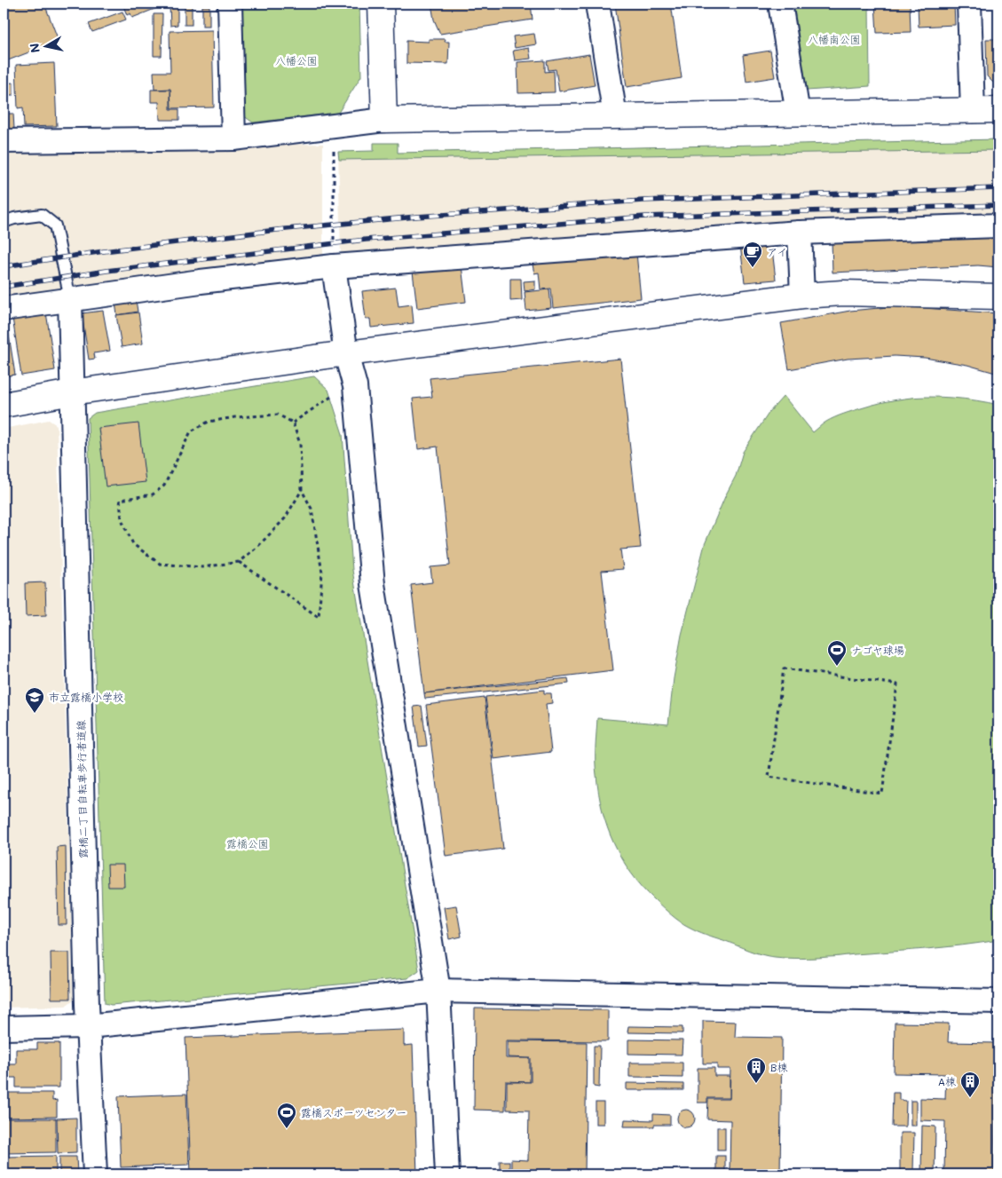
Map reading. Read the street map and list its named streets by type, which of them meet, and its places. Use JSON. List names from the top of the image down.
{
  "streets": {
    "street": ["露橋二丁目自転車歩行者道線"]
  },
  "parks": ["八幡南公園", "八幡公園", "露橋公園"],
  "places": {
    "cafe": ["アイ"],
    "sports": ["ナゴヤ球場", "露橋スポーツセンター"],
    "school or university": ["市立露橋小学校"],
    "building": ["B棟", "A棟"]
  },
  "north": "left"
}
